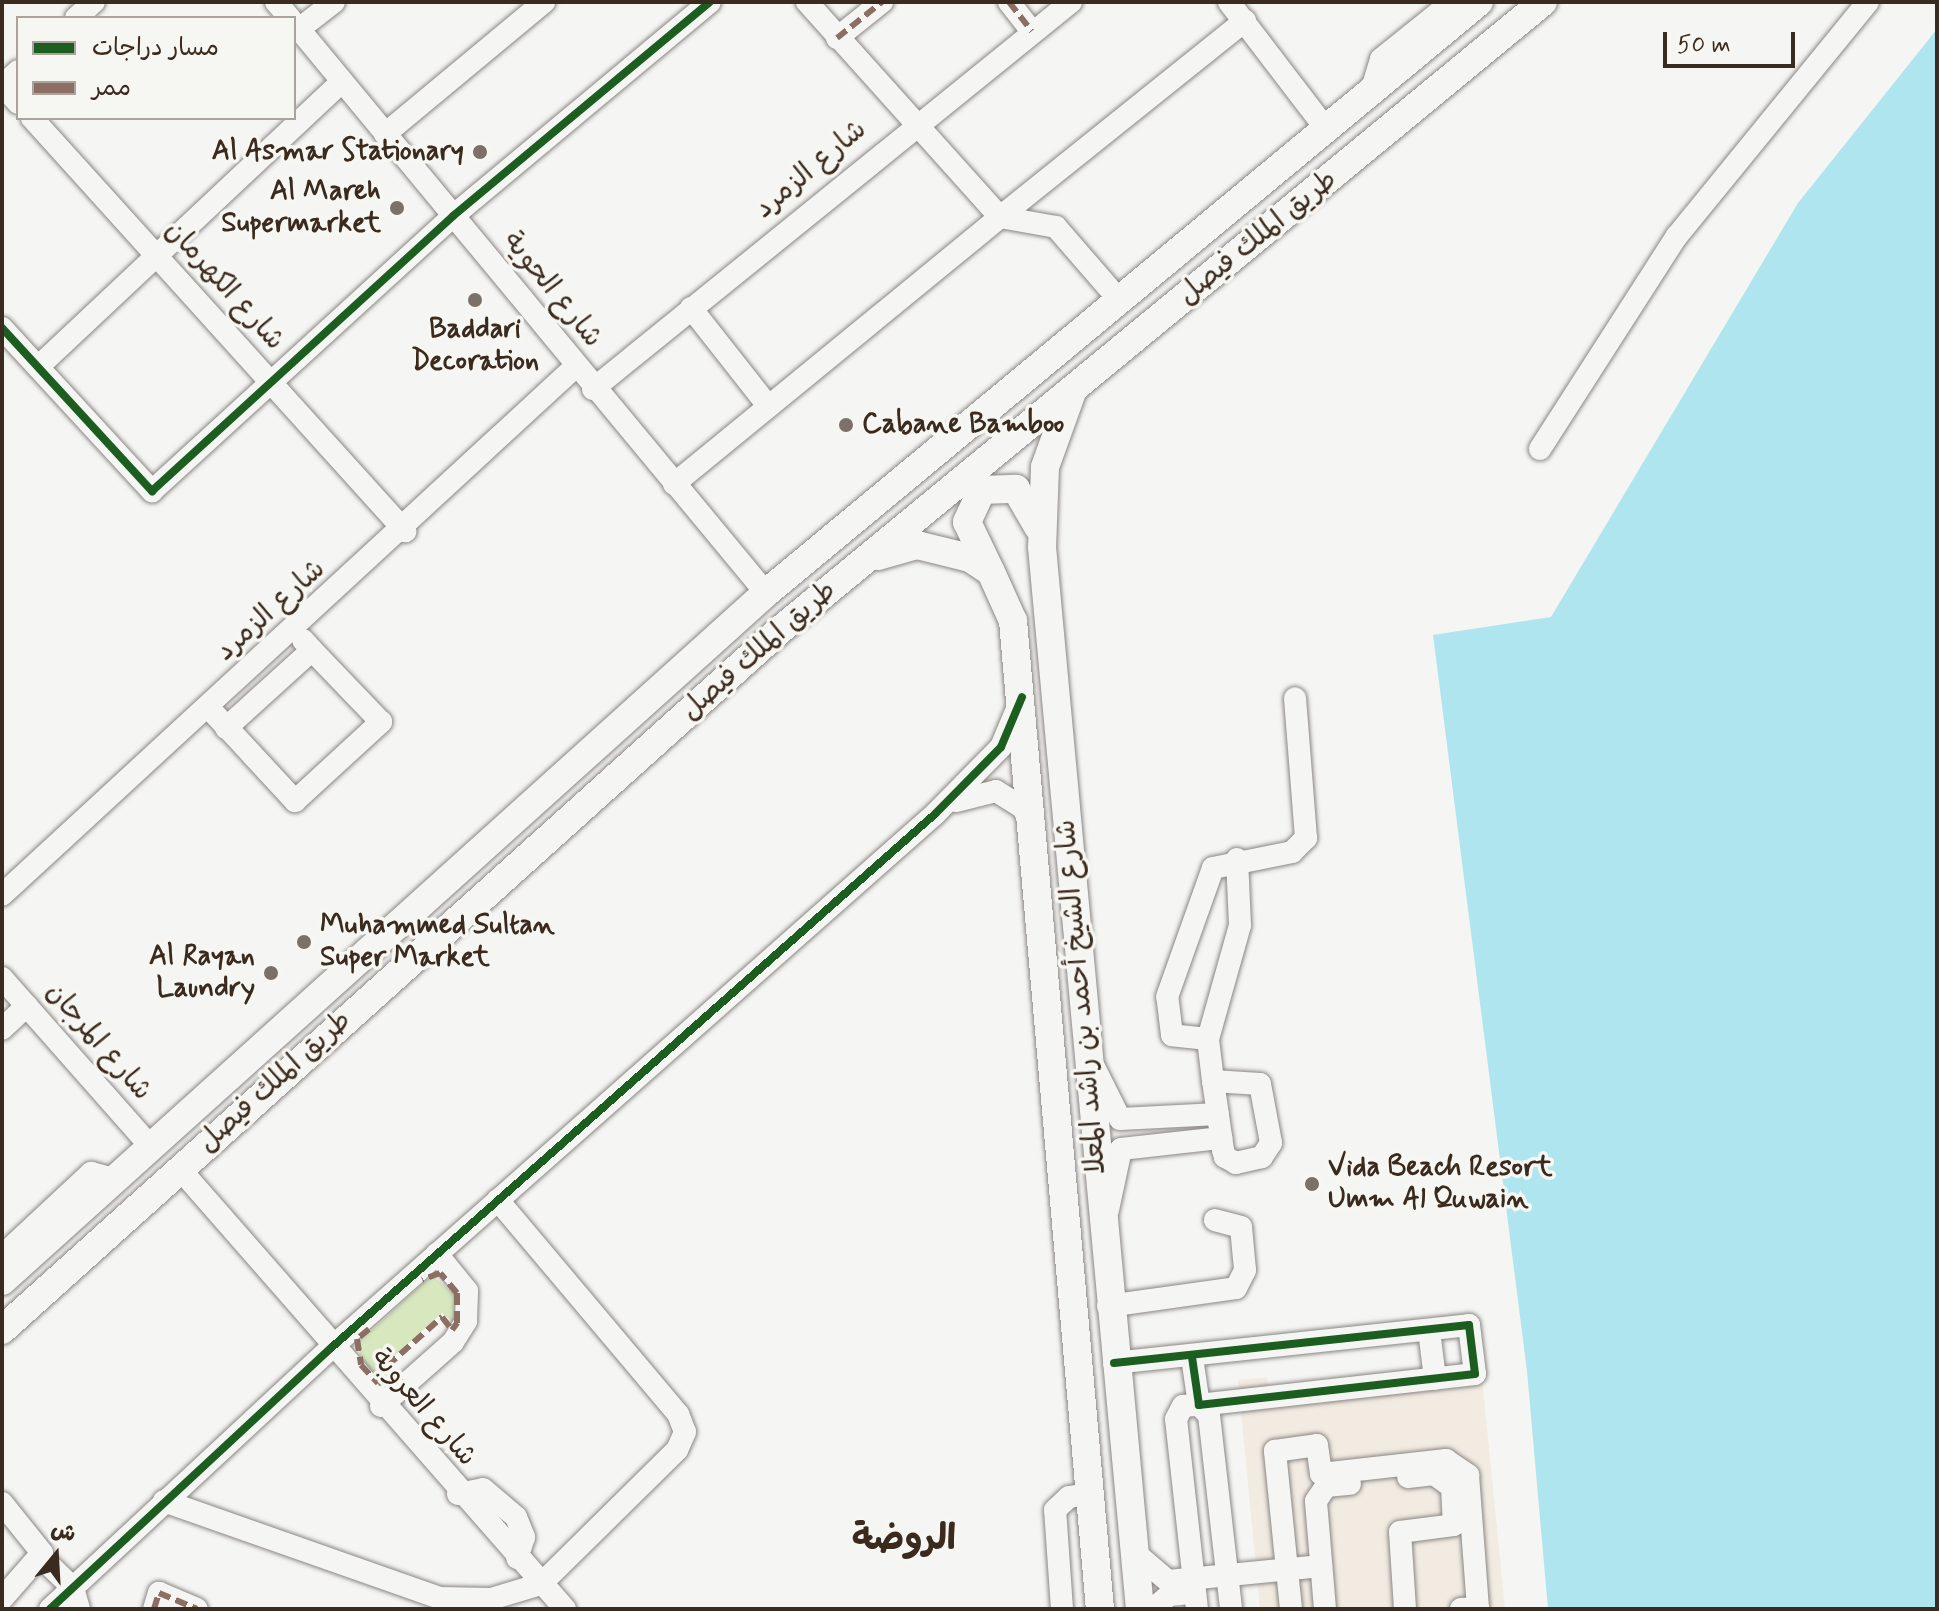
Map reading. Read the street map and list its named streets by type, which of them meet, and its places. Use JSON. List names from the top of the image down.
{
  "streets": {
    "main road": ["طريق الملك فيصل", "شارع الشيخ أحمد بن راشد المعلا"],
    "street": [
      "شارع الزمرد",
      "شارع الكهرمان",
      "شارع الحوية",
      "شارع المرجان",
      "شارع العروبة"
    ]
  },
  "crossings": [
    ["شارع الزمرد", "شارع الكهرمان"],
    ["شارع الزمرد", "شارع الحوية"],
    ["طريق الملك فيصل", "شارع الحوية"],
    ["طريق الملك فيصل", "شارع الشيخ أحمد بن راشد المعلا"],
    ["طريق الملك فيصل", "شارع المرجان"],
    ["طريق الملك فيصل", "شارع العروبة"]
  ],
  "districts": ["الروضة"],
  "places": [
    "Al Asmar Stationary",
    "Al Mareh Supermarket",
    "Baddari Decoration",
    "Cabane Bamboo",
    "Muhammed Sultan Super Market",
    "Al Rayan Laundry",
    "Vida Beach Resort Umm Al Quwain"
  ],
  "legend": ["مسار دراجات", "ممر"],
  "scale_bar": "50 m",
  "north": "top"
}
